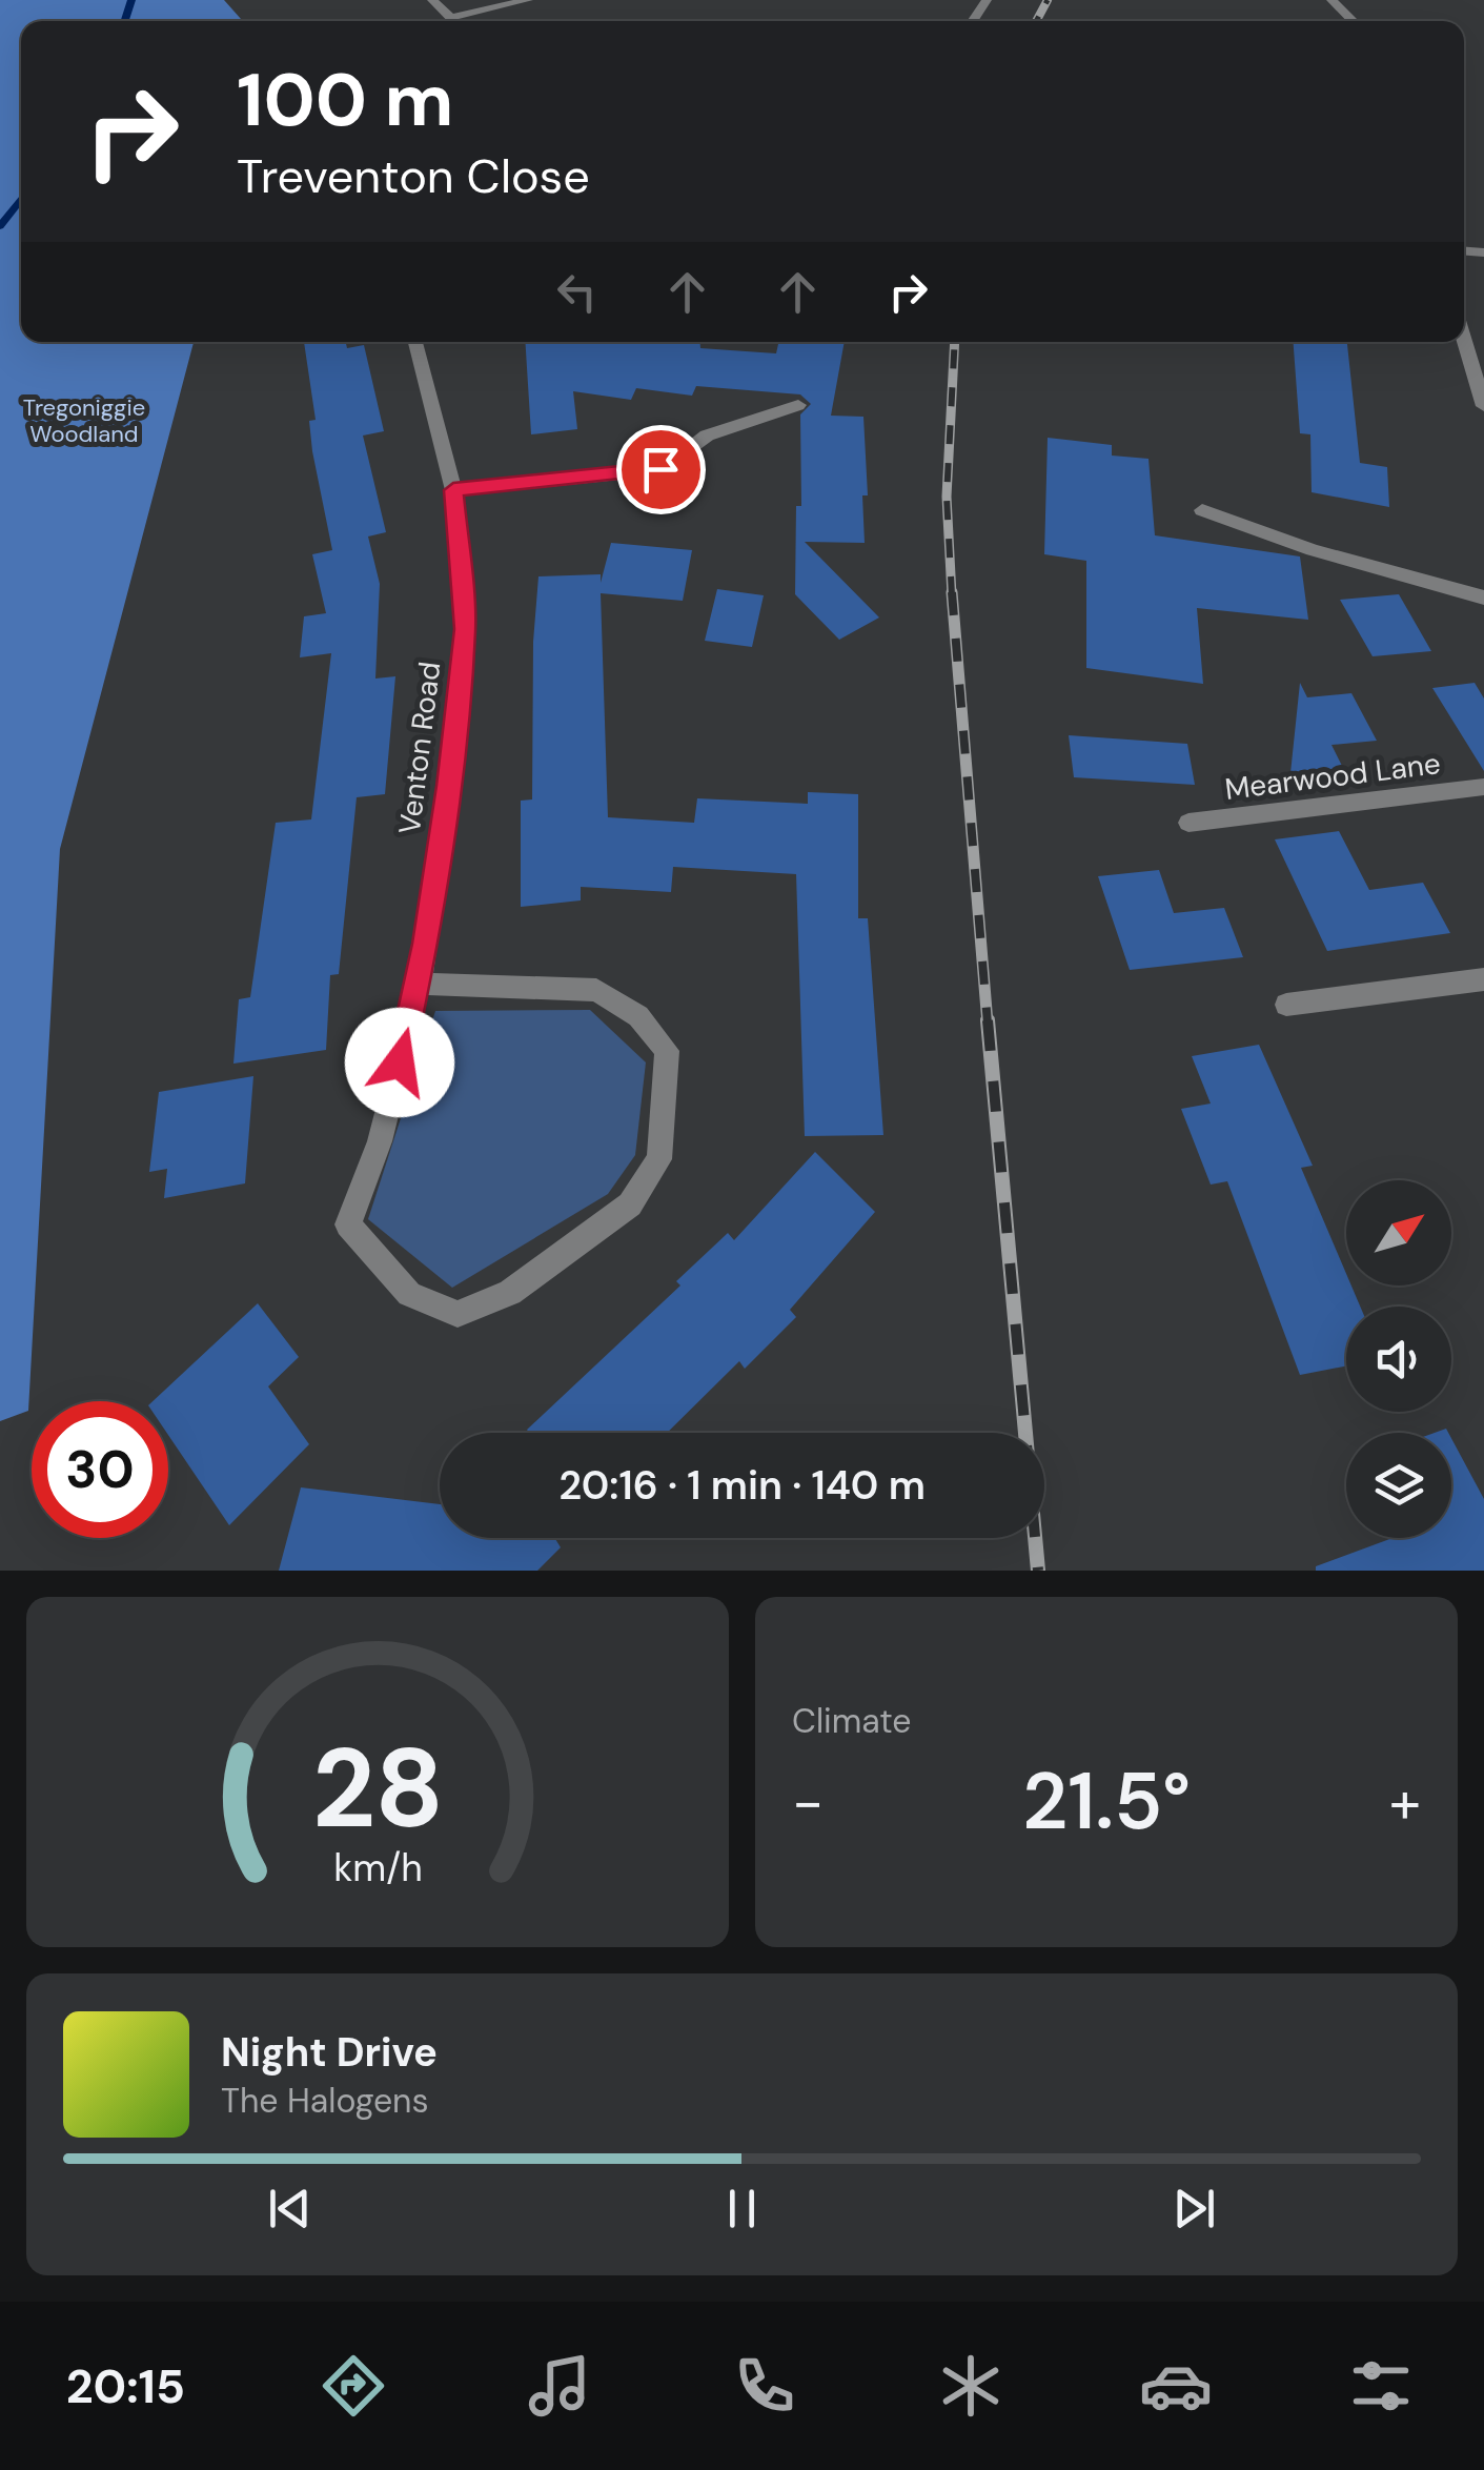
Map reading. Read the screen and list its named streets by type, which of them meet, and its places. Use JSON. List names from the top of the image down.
{
  "streets": {
    "street": ["Venton Road", "Mearwood Lane"]
  },
  "parks": ["Tregoniggie Woodland"],
  "north": "top right",
  "page": {
    "turn": ["100 m", "Treventon Close"],
    "limit": "30",
    "trip": "20:16 · 1 min · 140 m",
    "tile": "Climate",
    "heat": ["−", "21.5°", "+"],
    "song": ["Night Drive", "The Halogens"],
    "tabs": "20:15",
    "gauge": ["28", "km/h"]
  }
}
